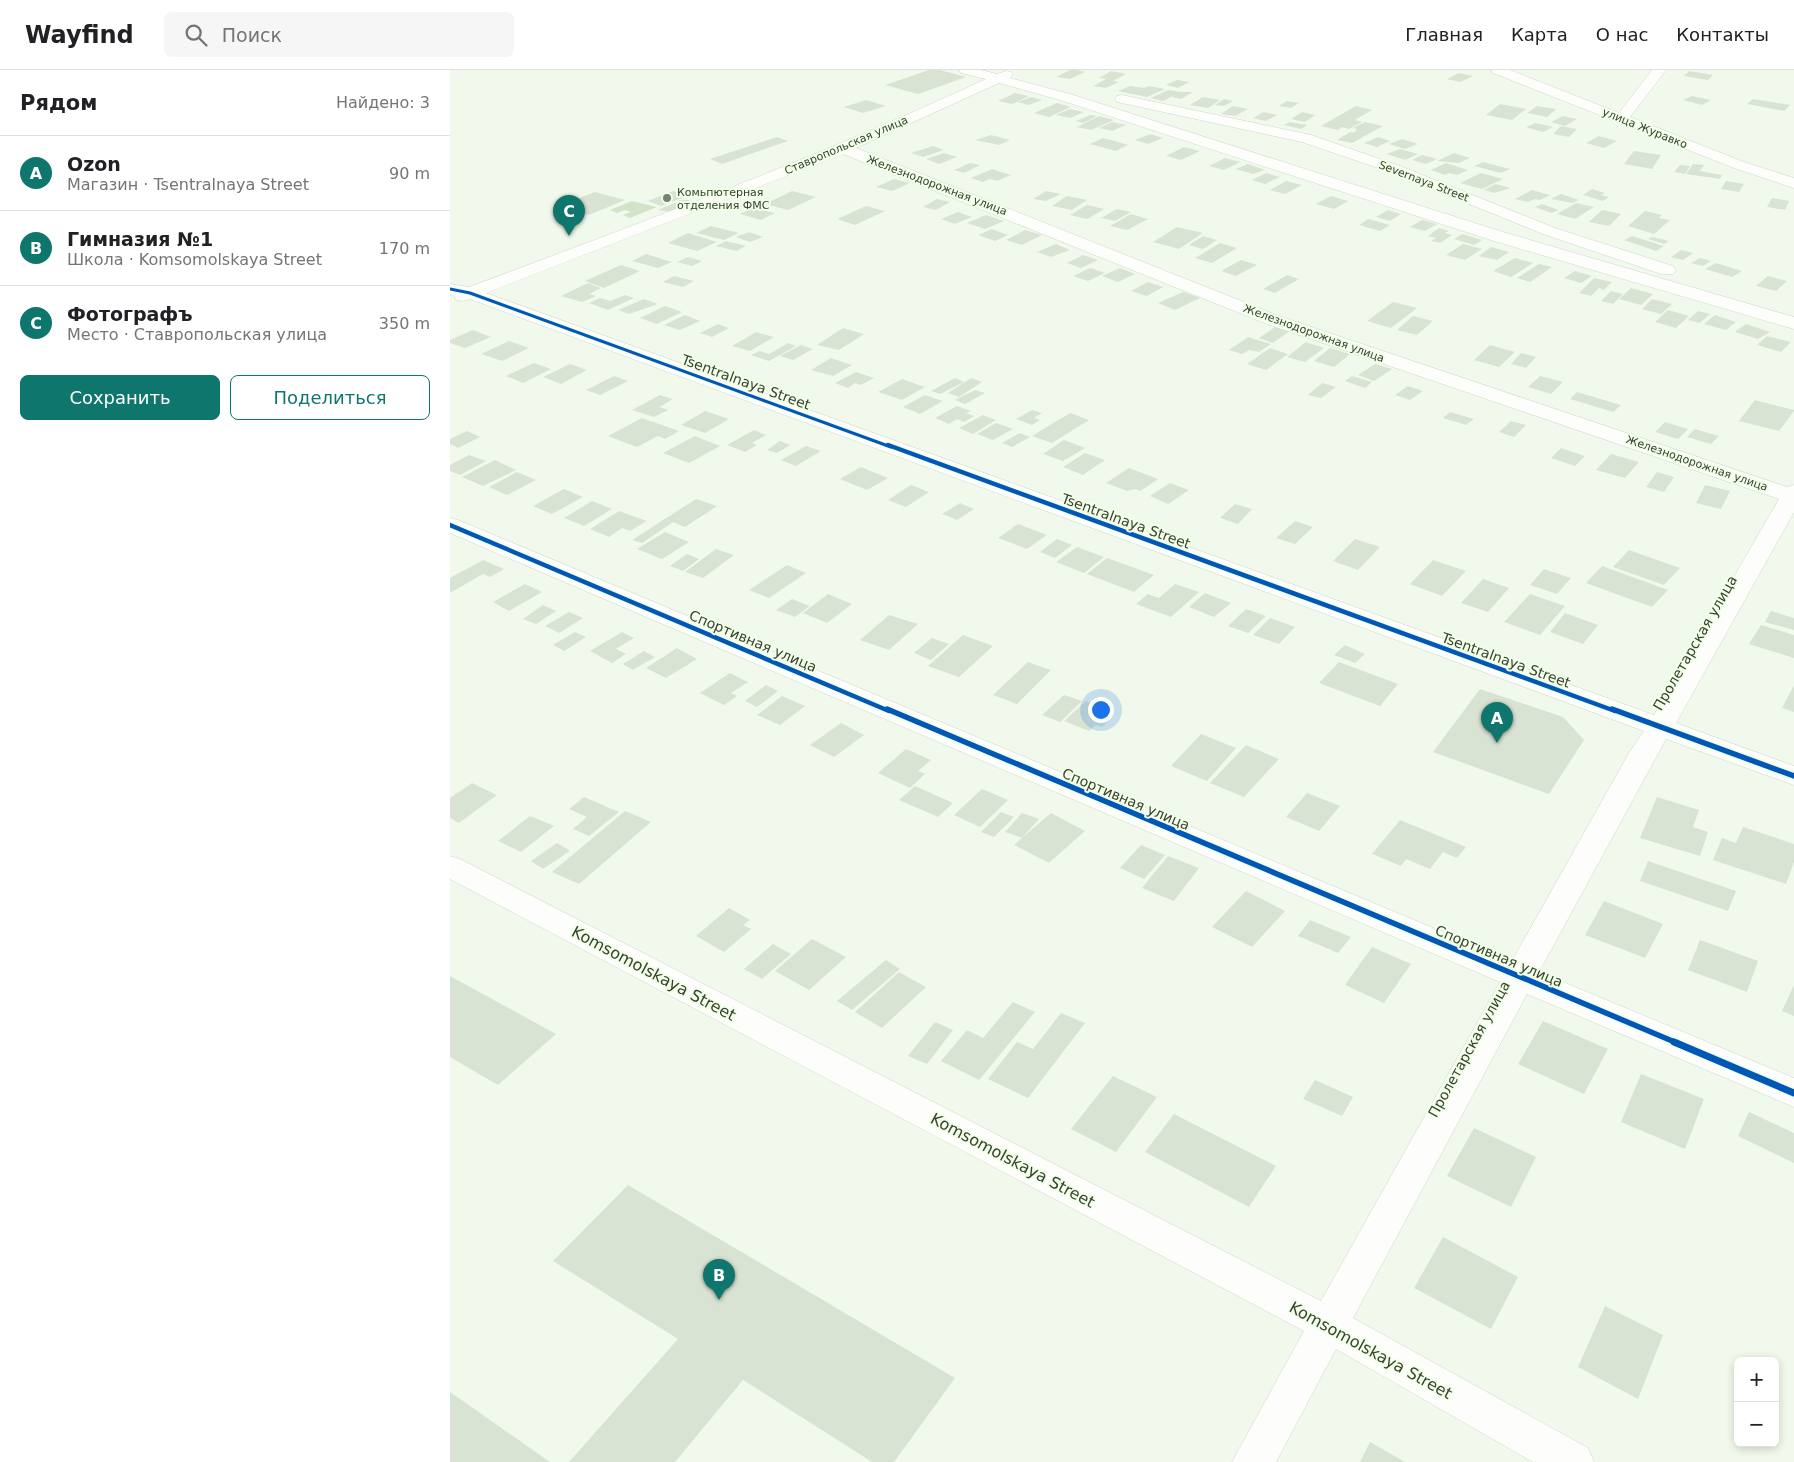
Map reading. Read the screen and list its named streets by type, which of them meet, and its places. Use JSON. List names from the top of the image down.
{
  "streets": {
    "street": [
      "улица Журавко",
      "Ставропольская улица",
      "Severnaya Street",
      "Железнодорожная улица",
      "Tsentralnaya Street",
      "Спортивная улица",
      "Пролетарская улица",
      "Komsomolskaya Street"
    ]
  },
  "crossings": [
    ["Ставропольская улица", "Severnaya Street"],
    ["Ставропольская улица", "Железнодорожная улица"],
    ["Ставропольская улица", "Tsentralnaya Street"],
    ["Железнодорожная улица", "Пролетарская улица"],
    ["Tsentralnaya Street", "Пролетарская улица"],
    ["Спортивная улица", "Пролетарская улица"],
    ["Пролетарская улица", "Komsomolskaya Street"]
  ],
  "places": ["Комьпютерная отделения ФМС"],
  "page": {
    "header": "Wayfind",
    "search": "Поиск",
    "nav": [
      "Главная",
      "Карта",
      "О нас",
      "Контакты"
    ],
    "heading": ["Рядом", "Найдено: 3"],
    "list": [
      {
        "mark": "A",
        "name": "Ozon",
        "note": "Магазин · Tsentralnaya Street",
        "value": "90 m"
      },
      {
        "mark": "B",
        "name": "Гимназия №1",
        "note": "Школа · Komsomolskaya Street",
        "value": "170 m"
      },
      {
        "mark": "C",
        "name": "Фотографъ",
        "note": "Место · Ставропольская улица",
        "value": "350 m"
      }
    ],
    "pins": ["C", "A", "B"],
    "buttons": ["Сохранить", "Поделиться"],
    "map_buttons": ["+", "−"]
  }
}
